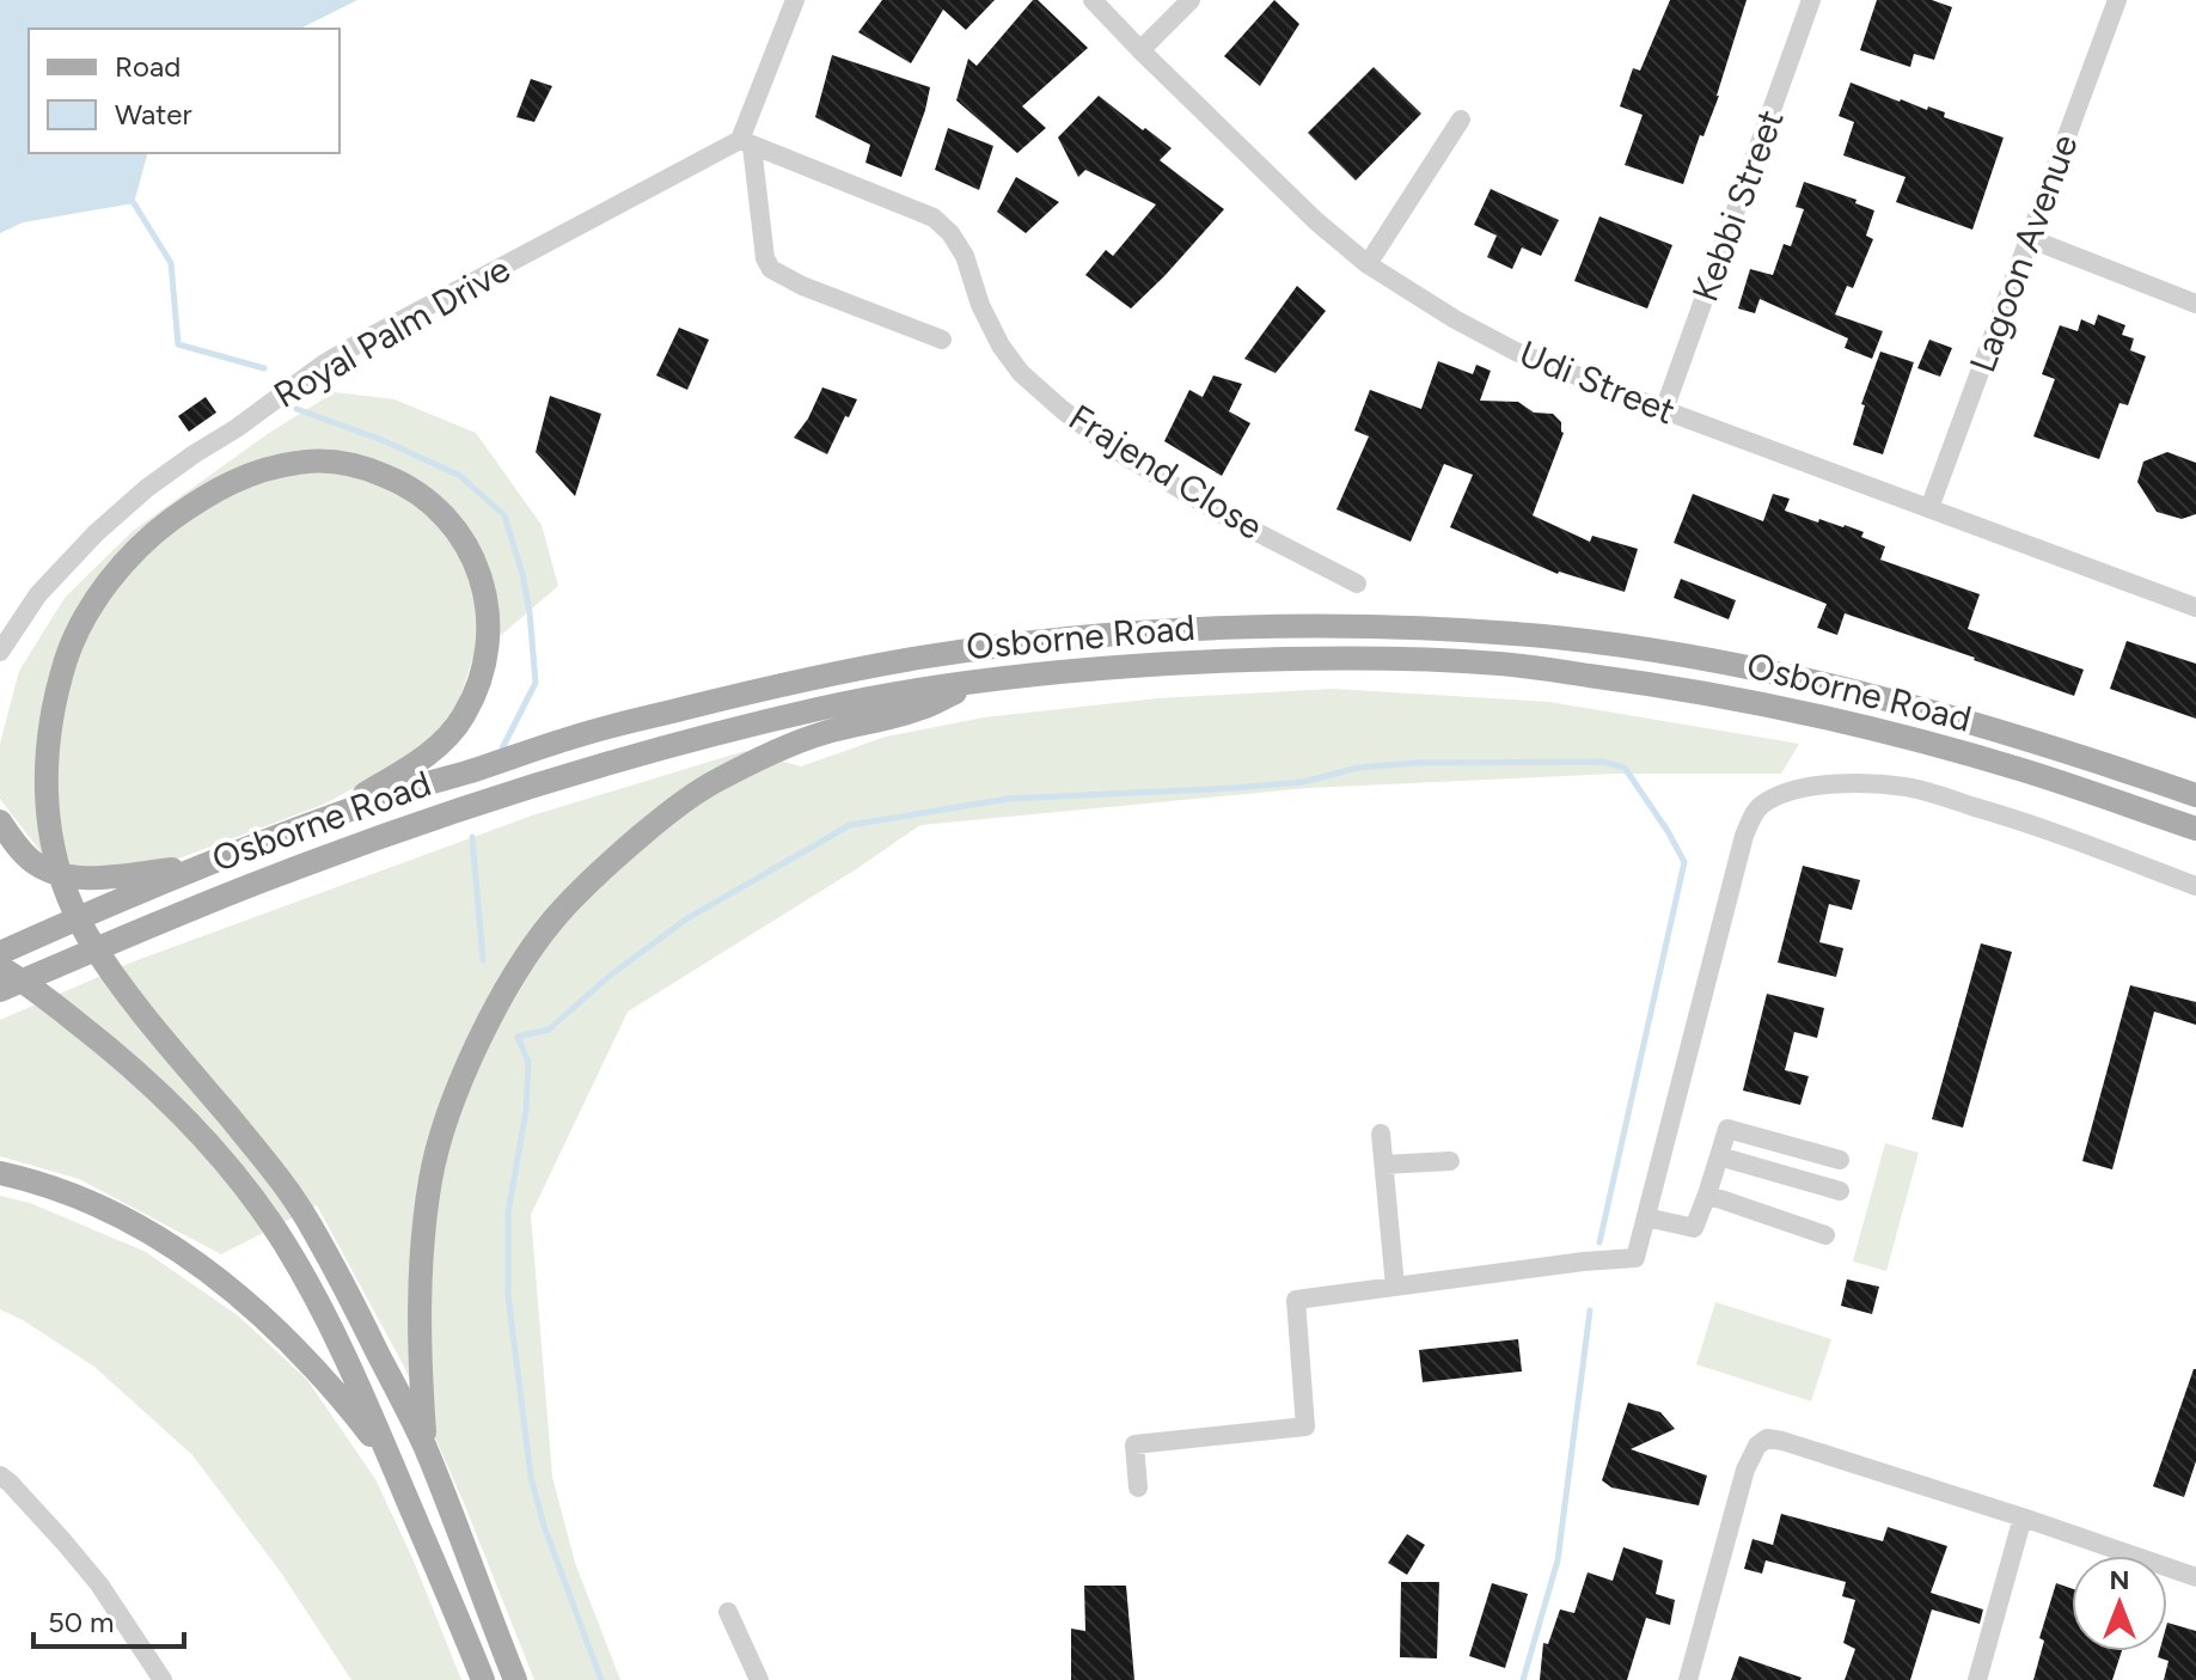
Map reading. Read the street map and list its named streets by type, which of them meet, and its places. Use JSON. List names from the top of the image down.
{
  "streets": {
    "main road": ["Osborne Road"],
    "street": [
      "Kebbi Street",
      "Lagoon Avenue",
      "Royal Palm Drive",
      "Udi Street",
      "Frajend Close"
    ]
  },
  "crossings": [
    ["Kebbi Street", "Udi Street"],
    ["Lagoon Avenue", "Udi Street"],
    ["Royal Palm Drive", "Frajend Close"]
  ],
  "legend": ["Road", "Water"],
  "scale_bar": "50 m",
  "north": "top"
}
